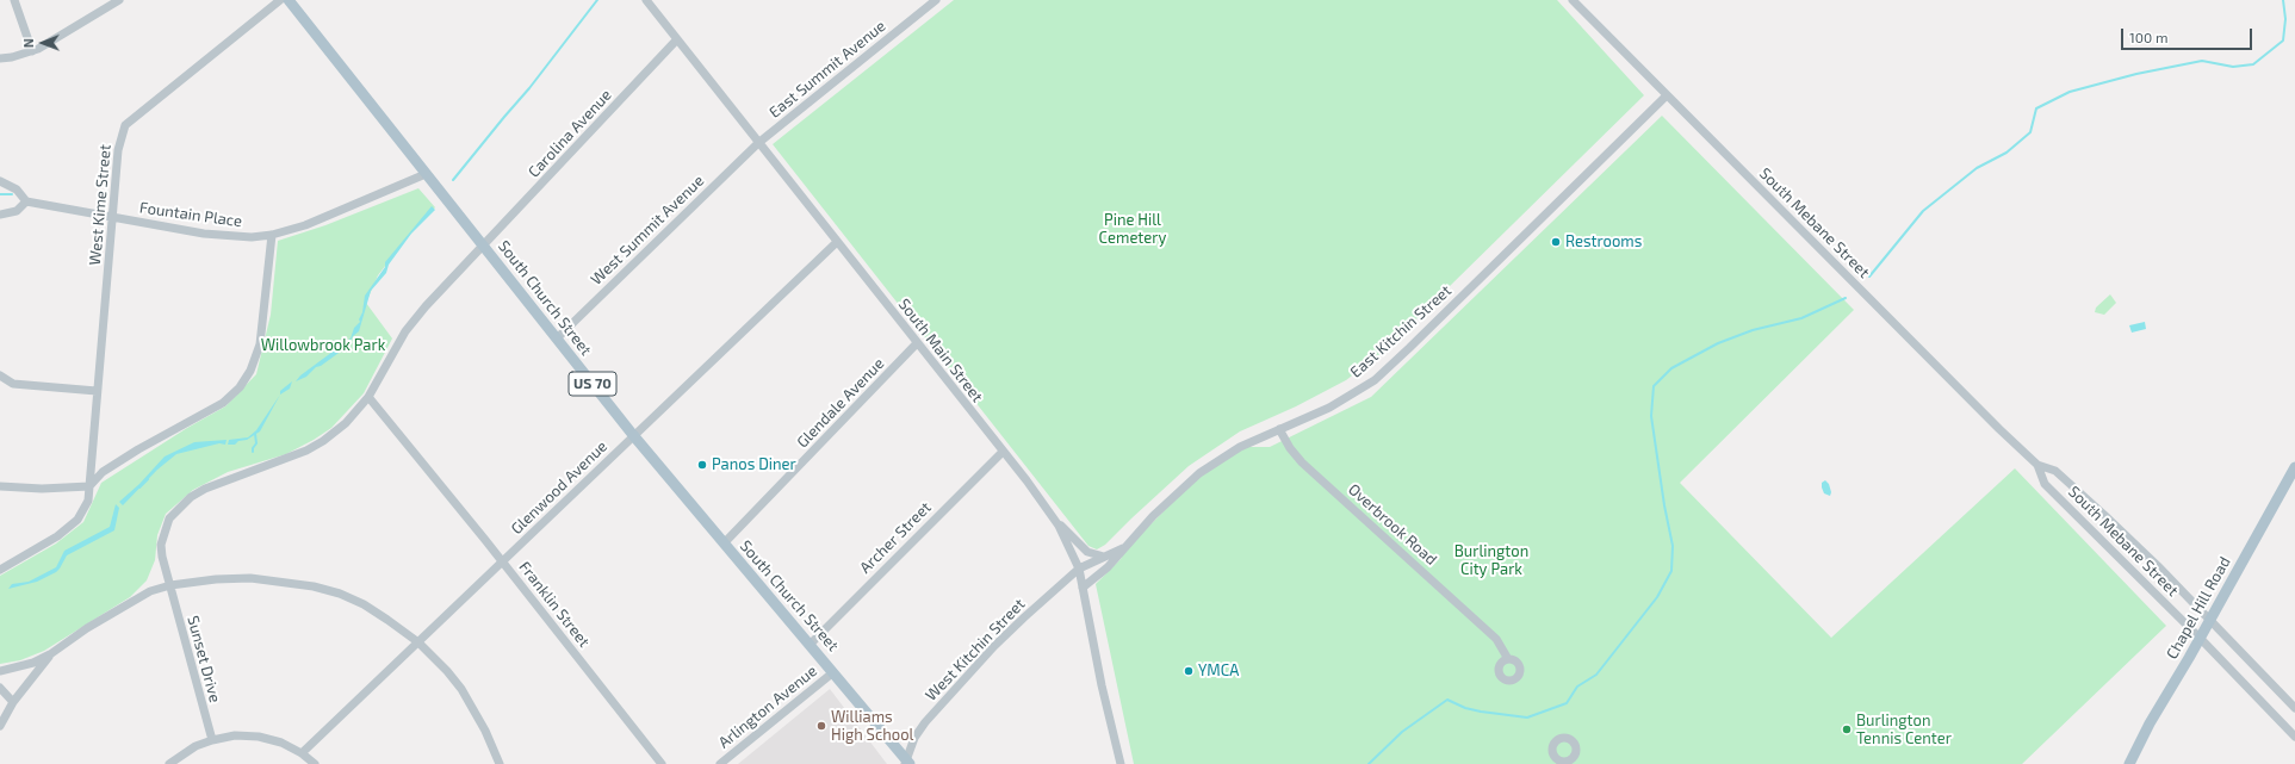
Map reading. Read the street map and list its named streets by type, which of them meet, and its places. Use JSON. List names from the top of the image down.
{
  "streets": {
    "main road": ["South Church Street", "US 70", "Chapel Hill Road"],
    "street": [
      "East Summit Avenue",
      "Carolina Avenue",
      "West Kime Street",
      "Fountain Place",
      "South Mebane Street",
      "West Summit Avenue",
      "East Kitchin Street",
      "South Main Street",
      "Glendale Avenue",
      "Glenwood Avenue",
      "Overbrook Road",
      "Archer Street",
      "Franklin Street",
      "West Kitchin Street",
      "Sunset Drive",
      "Arlington Avenue"
    ]
  },
  "crossings": [
    ["East Summit Avenue", "West Summit Avenue"],
    ["East Summit Avenue", "South Main Street"],
    ["Carolina Avenue", "South Church Street"],
    ["Carolina Avenue", "South Main Street"],
    ["Carolina Avenue", "Franklin Street"],
    ["Carolina Avenue", "Sunset Drive"],
    ["West Kime Street", "Fountain Place"],
    ["Fountain Place", "South Church Street"],
    ["South Mebane Street", "East Kitchin Street"],
    ["South Mebane Street", "Chapel Hill Road"],
    ["West Summit Avenue", "South Church Street"],
    ["West Summit Avenue", "South Main Street"],
    ["South Church Street", "Glendale Avenue"],
    ["South Church Street", "Glenwood Avenue"],
    ["South Church Street", "Archer Street"],
    ["South Church Street", "West Kitchin Street"],
    ["South Church Street", "Arlington Avenue"],
    ["East Kitchin Street", "South Main Street"],
    ["East Kitchin Street", "Overbrook Road"],
    ["East Kitchin Street", "West Kitchin Street"],
    ["South Main Street", "Glendale Avenue"],
    ["South Main Street", "Glenwood Avenue"],
    ["South Main Street", "Archer Street"],
    ["South Main Street", "West Kitchin Street"],
    ["Glenwood Avenue", "Franklin Street"],
    ["Franklin Street", "Sunset Drive"]
  ],
  "parks": ["Pine Hill Cemetery", "Willowbrook Park", "Burlington City Park"],
  "places": [
    "Restrooms",
    "Panos Diner",
    "YMCA",
    "Williams High School",
    "Burlington Tennis Center"
  ],
  "scale_bar": "100 m",
  "north": "left"
}
